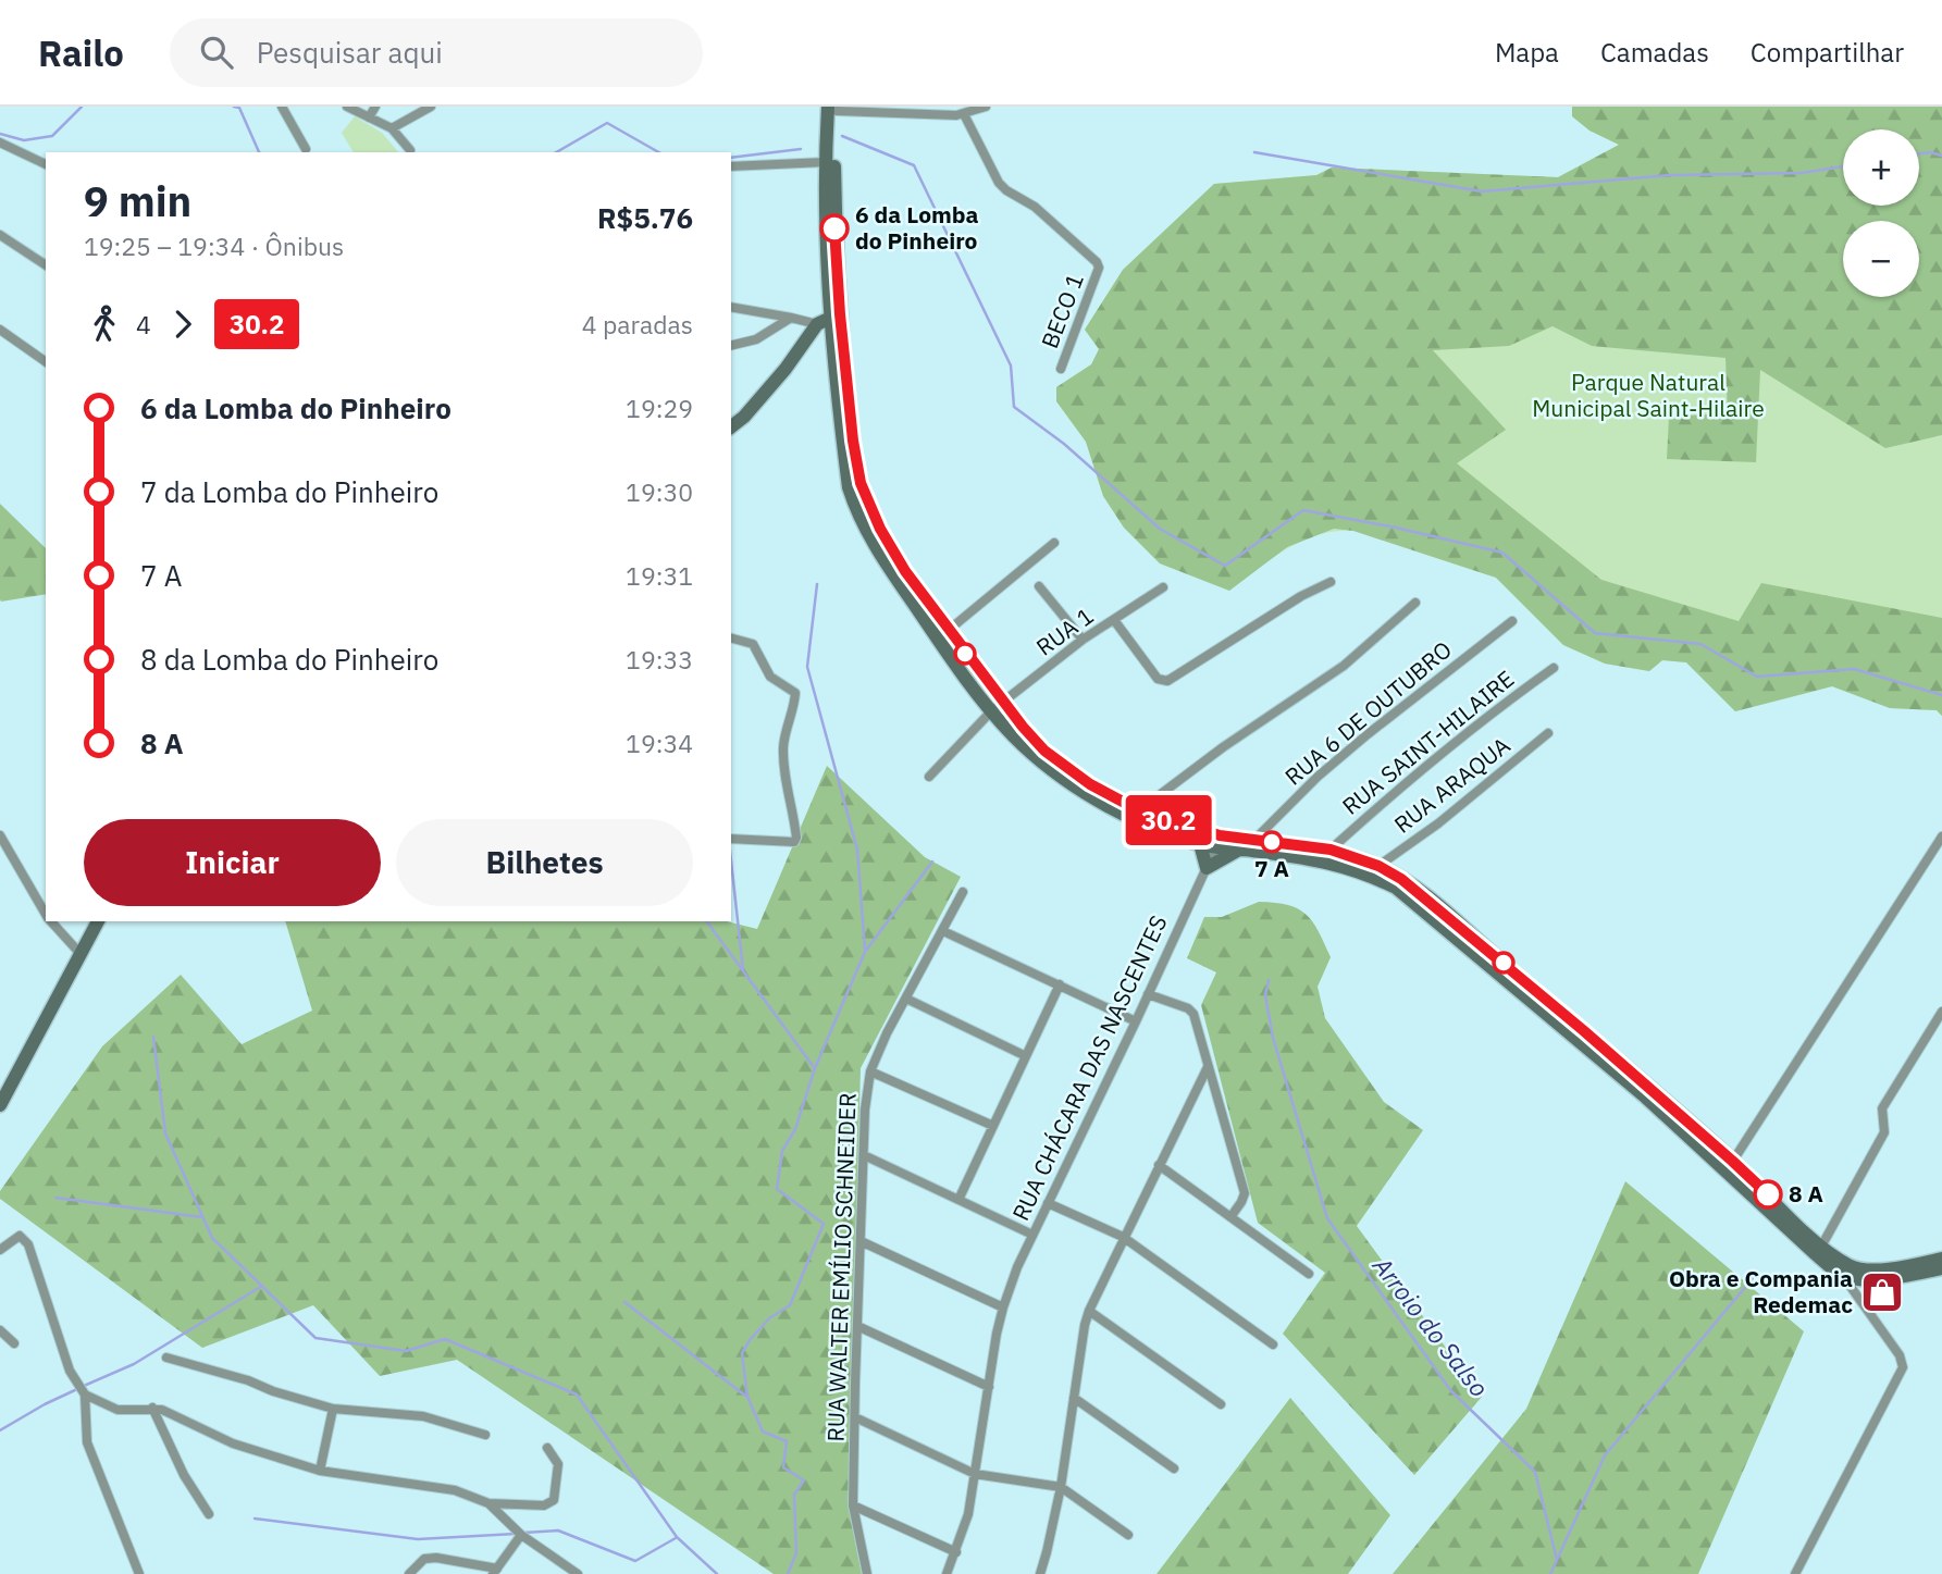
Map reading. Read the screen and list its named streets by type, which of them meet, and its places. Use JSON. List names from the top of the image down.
{
  "streets": {
    "street": [
      "BECO 1",
      "RUA 1",
      "RUA 6 DE OUTUBRO",
      "RUA SAINT-HILAIRE",
      "RUA ARAQUA",
      "RUA CHÁCARA DAS NASCENTES",
      "RUA WALTER EMÍLIO SCHNEIDER"
    ]
  },
  "water": ["Arroio do Salso"],
  "parks": ["Parque Natural Municipal Saint-Hilaire"],
  "places": {
    "other": ["6 da Lomba do Pinheiro", "7 A", "8 A"],
    "shop": ["Obra e Compania Redemac"]
  },
  "lines": ["bus line 30.2"],
  "page": {
    "header": "Railo",
    "search": "Pesquisar aqui",
    "nav": ["Mapa", "Camadas", "Compartilhar"],
    "on_map": "30.2",
    "map_buttons": ["+", "−"],
    "heading": ["9 min", "19:25 – 19:34 · Ônibus", "R$5.76"],
    "legs": ["4", "30.2", "4 paradas"],
    "list": [
      {
        "name": "6 da Lomba do Pinheiro",
        "value": "19:29"
      },
      {
        "name": "7 da Lomba do Pinheiro",
        "value": "19:30"
      },
      {
        "name": "7 A",
        "value": "19:31"
      },
      {
        "name": "8 da Lomba do Pinheiro",
        "value": "19:33"
      },
      {
        "name": "8 A",
        "value": "19:34"
      }
    ],
    "buttons": ["Iniciar", "Bilhetes"]
  }
}
